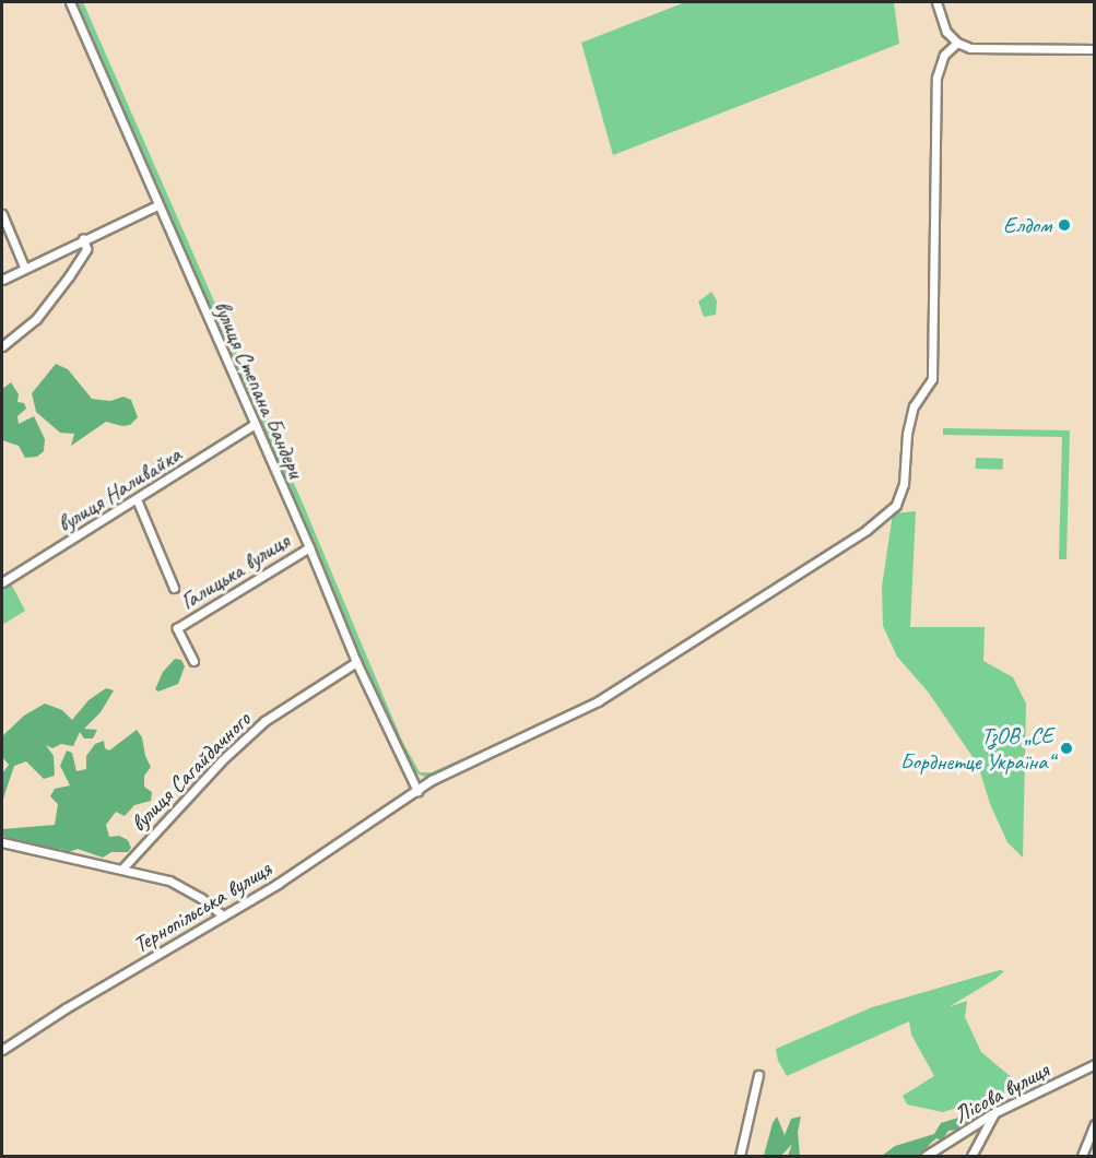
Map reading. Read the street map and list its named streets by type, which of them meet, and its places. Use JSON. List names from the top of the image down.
{
  "streets": {
    "street": [
      "вулиця Степана Бандери",
      "вулиця Наливайка",
      "Галицька вулиця",
      "вулиця Сагайдачного",
      "Тернопільська вулиця",
      "Лісова вулиця"
    ]
  },
  "crossings": [
    ["вулиця Степана Бандери", "вулиця Наливайка"],
    ["вулиця Степана Бандери", "Галицька вулиця"],
    ["вулиця Степана Бандери", "вулиця Сагайдачного"],
    ["вулиця Степана Бандери", "Тернопільська вулиця"]
  ],
  "places": ["Елдом", "ТзОВ „СЕ Борднетце Україна“"]
}
